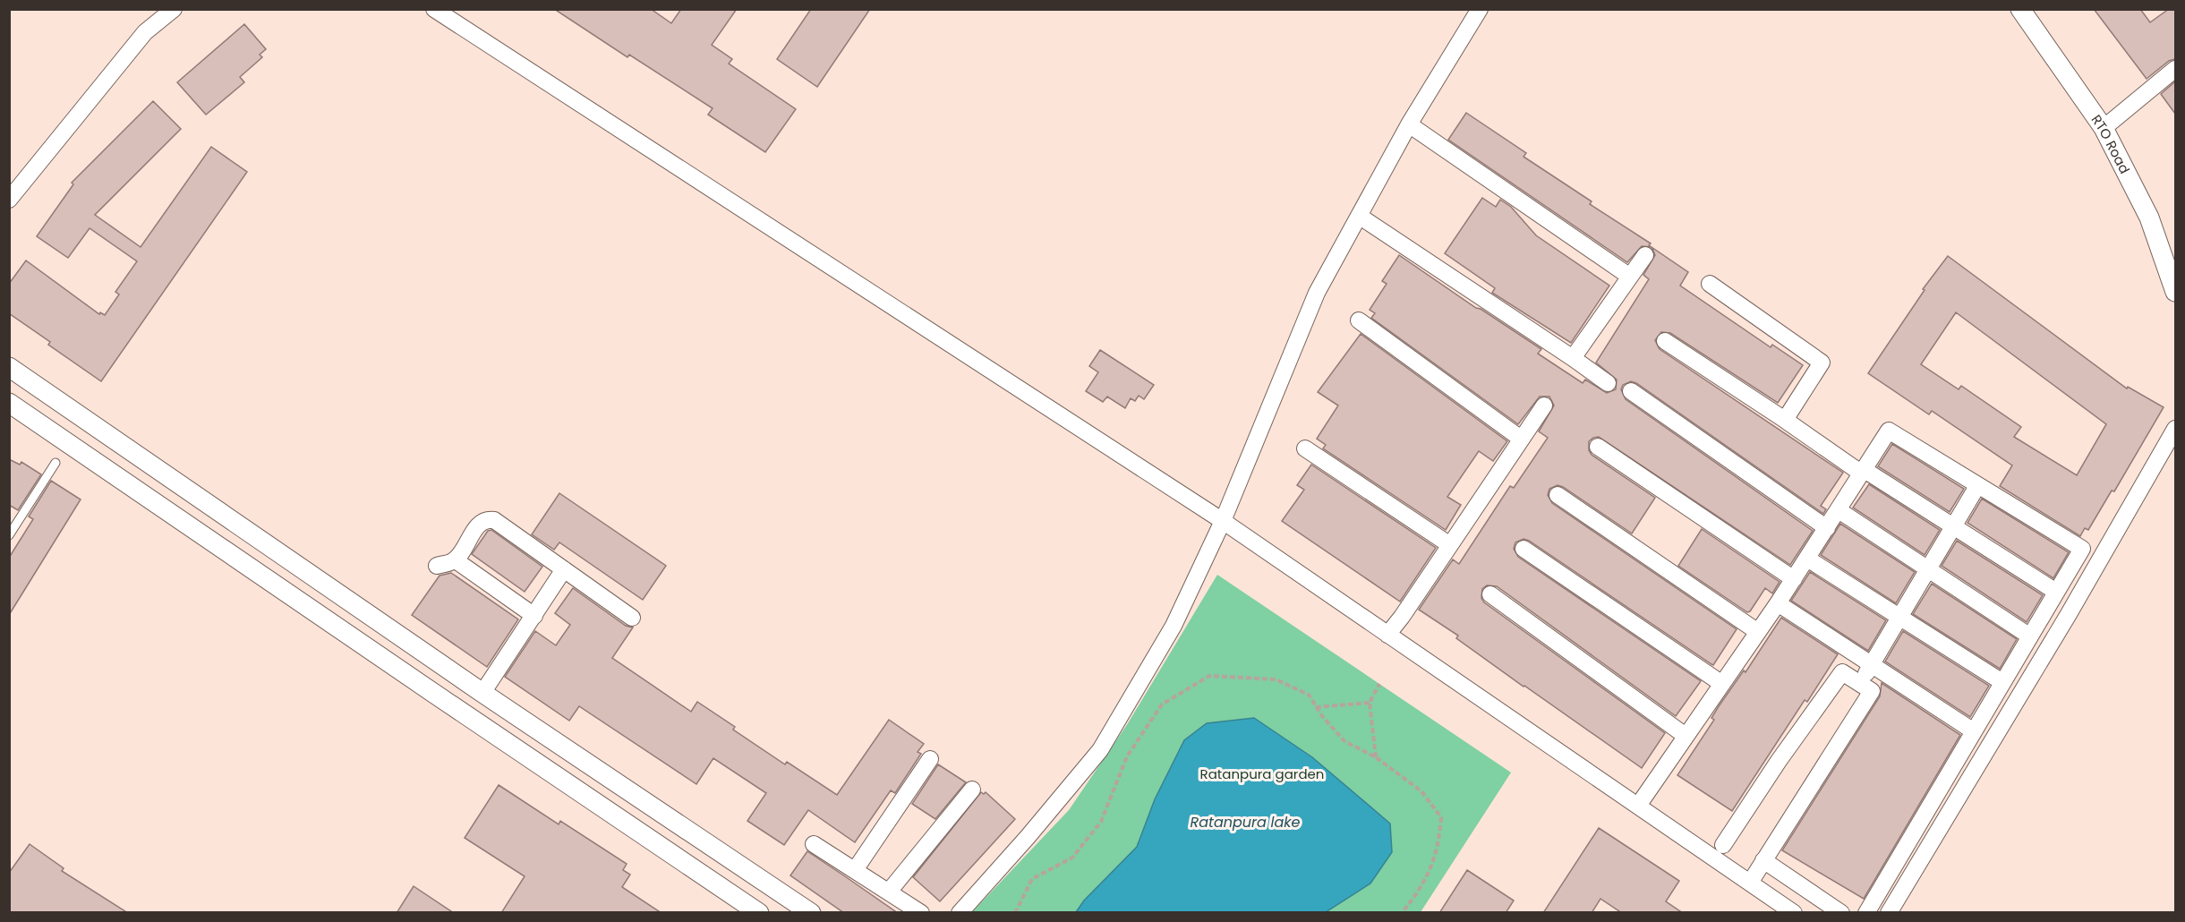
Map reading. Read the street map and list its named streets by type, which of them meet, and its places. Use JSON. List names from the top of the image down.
{
  "streets": {
    "street": ["RTO Road"]
  },
  "water": ["Ratanpura lake"],
  "parks": ["Ratanpura garden"]
}
